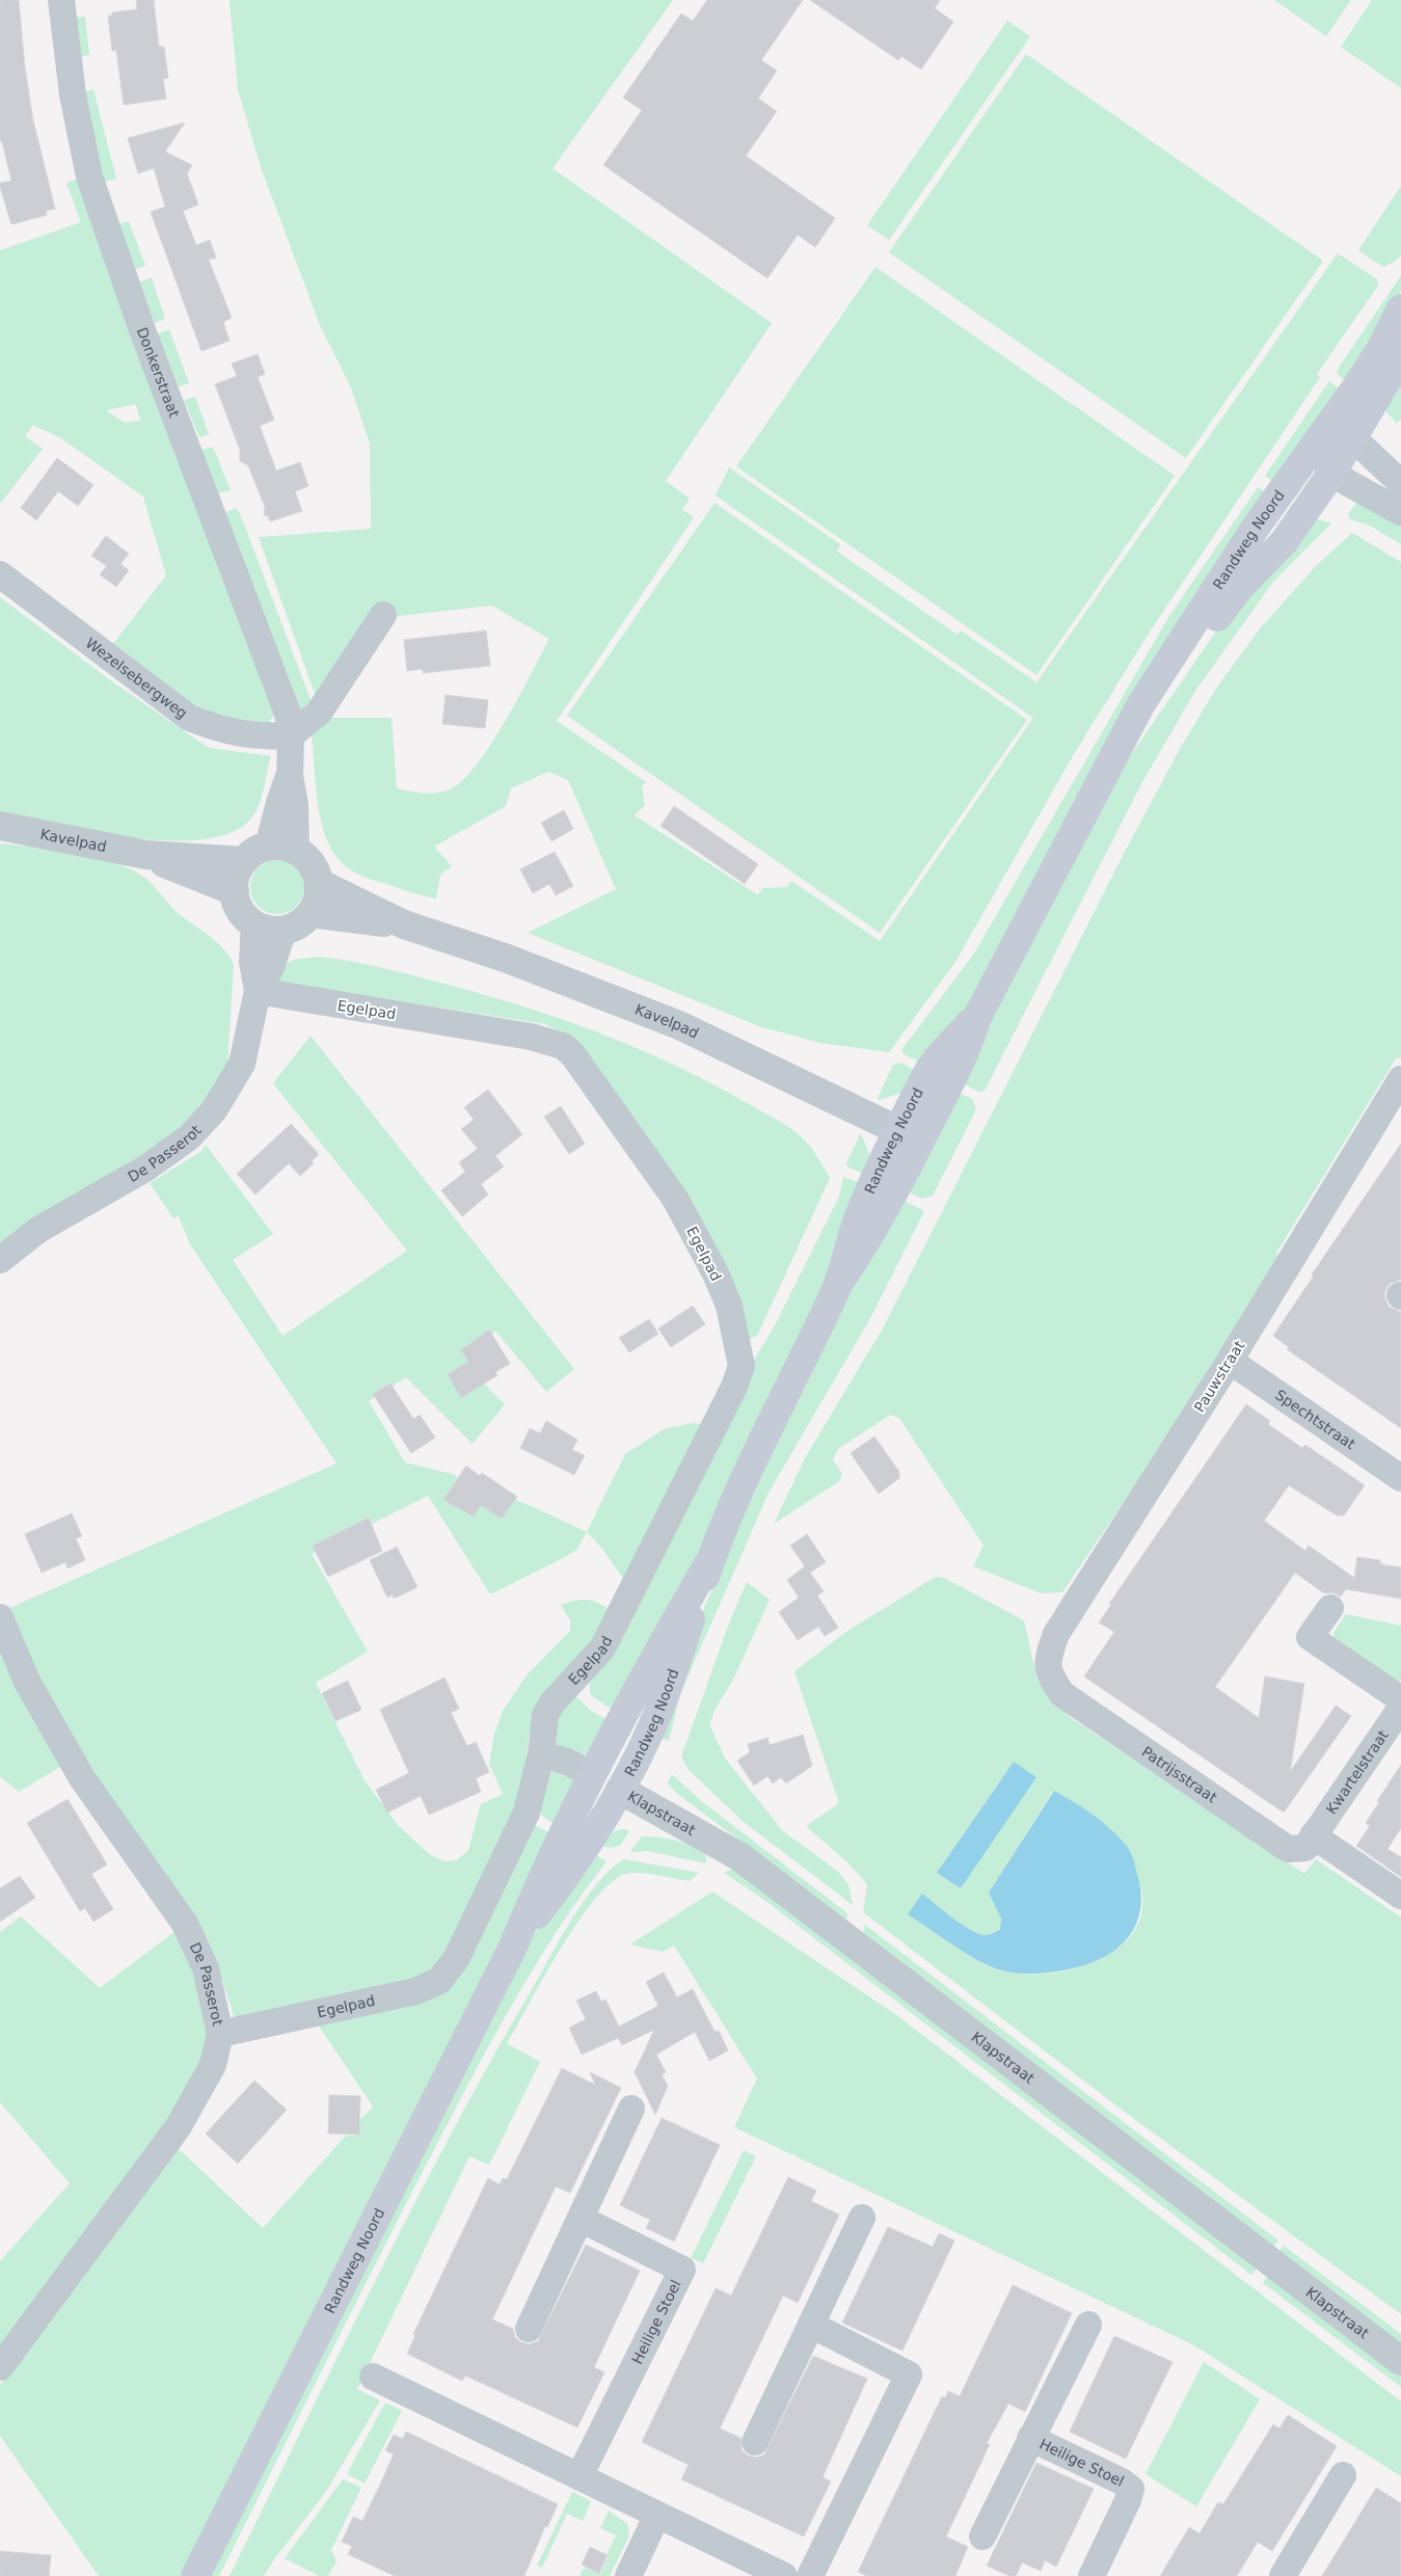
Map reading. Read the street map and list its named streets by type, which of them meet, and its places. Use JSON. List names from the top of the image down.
{
  "streets": {
    "main road": ["Randweg Noord", "Klapstraat"],
    "street": [
      "Donkerstraat",
      "Wezelsebergweg",
      "Kavelpad",
      "Egelpad",
      "De Passerot",
      "Pauwstraat",
      "Spechtstraat",
      "Kwartelstraat",
      "Patrijsstraat",
      "Heilige Stoel"
    ]
  },
  "crossings": [
    ["Donkerstraat", "Wezelsebergweg"],
    ["Donkerstraat", "Kavelpad"],
    ["Donkerstraat", "De Passerot"],
    ["Randweg Noord", "Kavelpad"],
    ["Randweg Noord", "Klapstraat"],
    ["Kavelpad", "De Passerot"],
    ["Egelpad", "De Passerot"],
    ["Pauwstraat", "Spechtstraat"],
    ["Pauwstraat", "Patrijsstraat"],
    ["Kwartelstraat", "Patrijsstraat"]
  ]
}
